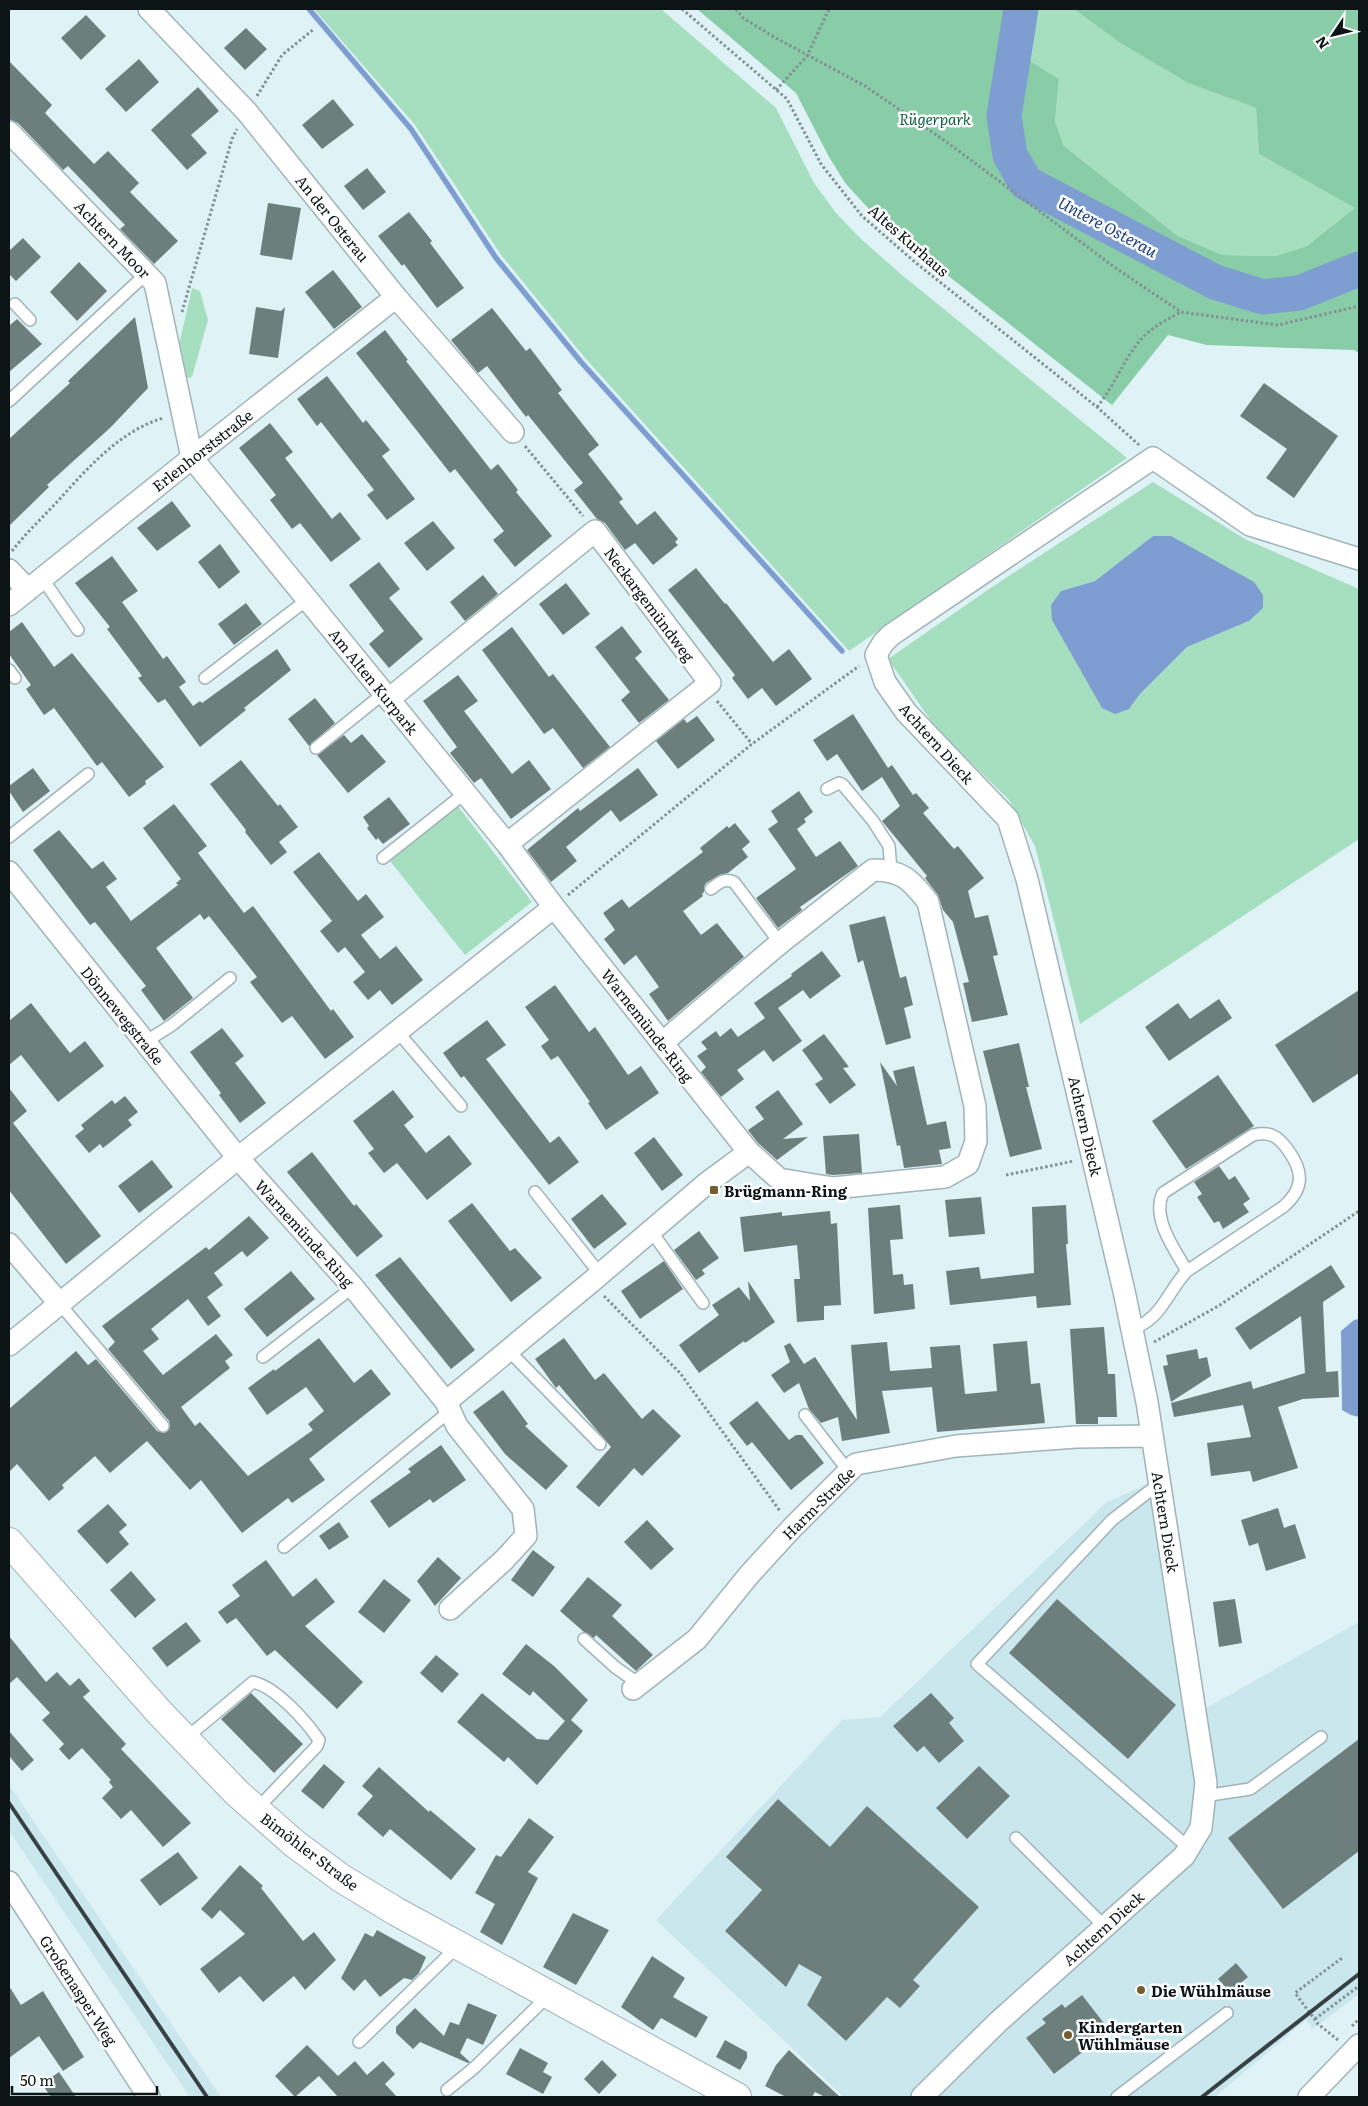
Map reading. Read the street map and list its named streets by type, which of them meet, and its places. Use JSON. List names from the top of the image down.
{
  "streets": {
    "street": [
      "An der Osterau",
      "Achtern Moor",
      "Erlenhorststraße",
      "Neckargemündweg",
      "Am Alten Kurpark",
      "Achtern Dieck",
      "Dönnewegstraße",
      "Warnemünde-Ring",
      "Harm-Straße",
      "Bimöhler Straße",
      "Großenasper Weg"
    ],
    "path": ["Altes Kurhaus"]
  },
  "crossings": [
    ["An der Osterau", "Erlenhorststraße"],
    ["Achtern Moor", "Erlenhorststraße"],
    ["Achtern Moor", "Am Alten Kurpark"],
    ["Erlenhorststraße", "Am Alten Kurpark"],
    ["Neckargemündweg", "Am Alten Kurpark"],
    ["Am Alten Kurpark", "Warnemünde-Ring"],
    ["Achtern Dieck", "Harm-Straße"],
    ["Dönnewegstraße", "Warnemünde-Ring"]
  ],
  "water": ["Untere Osterau"],
  "parks": ["Rügerpark"],
  "places": {
    "transit": ["Brügmann-Ring"],
    "other": ["Die Wühlmäuse", "Kindergarten Wühlmäuse"]
  },
  "scale_bar": "50 m",
  "north": "bottom left"
}
